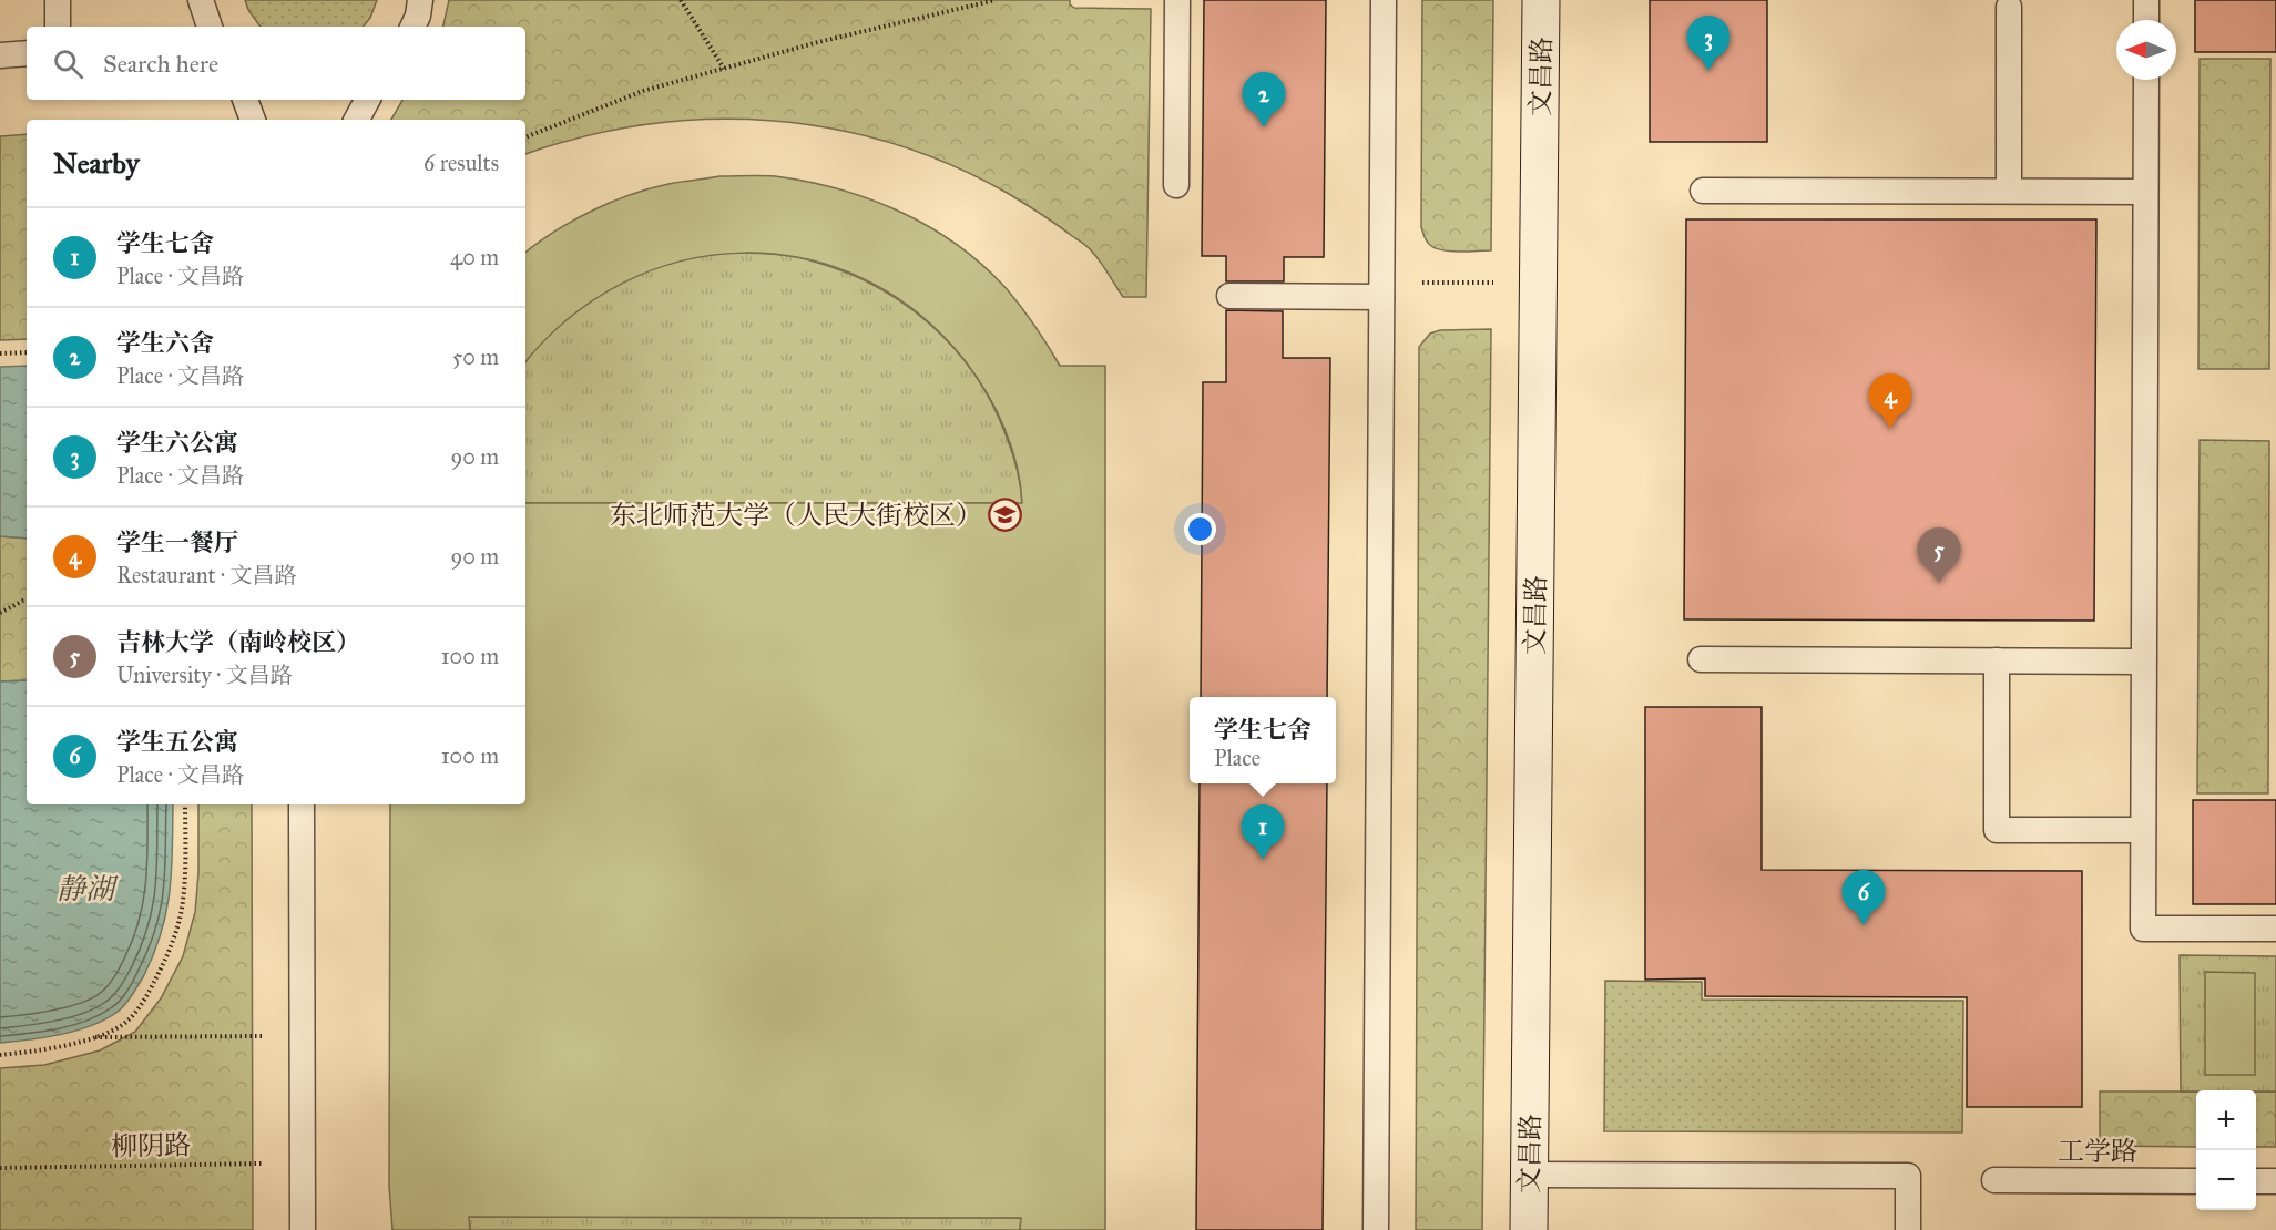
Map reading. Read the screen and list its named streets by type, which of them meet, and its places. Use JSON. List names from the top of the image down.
{
  "streets": {
    "street": ["文昌路"],
    "lane": ["工学路"],
    "path": ["柳阴路"]
  },
  "water": ["静湖"],
  "places": {
    "school or university": ["东北师范大学（人民大街校区）"]
  },
  "north": "left",
  "page": {
    "pins": [
      "3",
      "2",
      "4",
      "5",
      "1",
      "6"
    ],
    "search": "Search here",
    "heading": ["Nearby", "6 results"],
    "list": [
      {
        "mark": "1",
        "name": "学生七舍",
        "note": "Place · 文昌路",
        "value": "40 m"
      },
      {
        "mark": "2",
        "name": "学生六舍",
        "note": "Place · 文昌路",
        "value": "50 m"
      },
      {
        "mark": "3",
        "name": "学生六公寓",
        "note": "Place · 文昌路",
        "value": "90 m"
      },
      {
        "mark": "4",
        "name": "学生一餐厅",
        "note": "Restaurant · 文昌路",
        "value": "90 m"
      },
      {
        "mark": "5",
        "name": "吉林大学（南岭校区）",
        "note": "University · 文昌路",
        "value": "100 m"
      },
      {
        "mark": "6",
        "name": "学生五公寓",
        "note": "Place · 文昌路",
        "value": "100 m"
      }
    ],
    "popup": ["学生七舍", "Place"],
    "map_buttons": ["+", "−"]
  }
}
